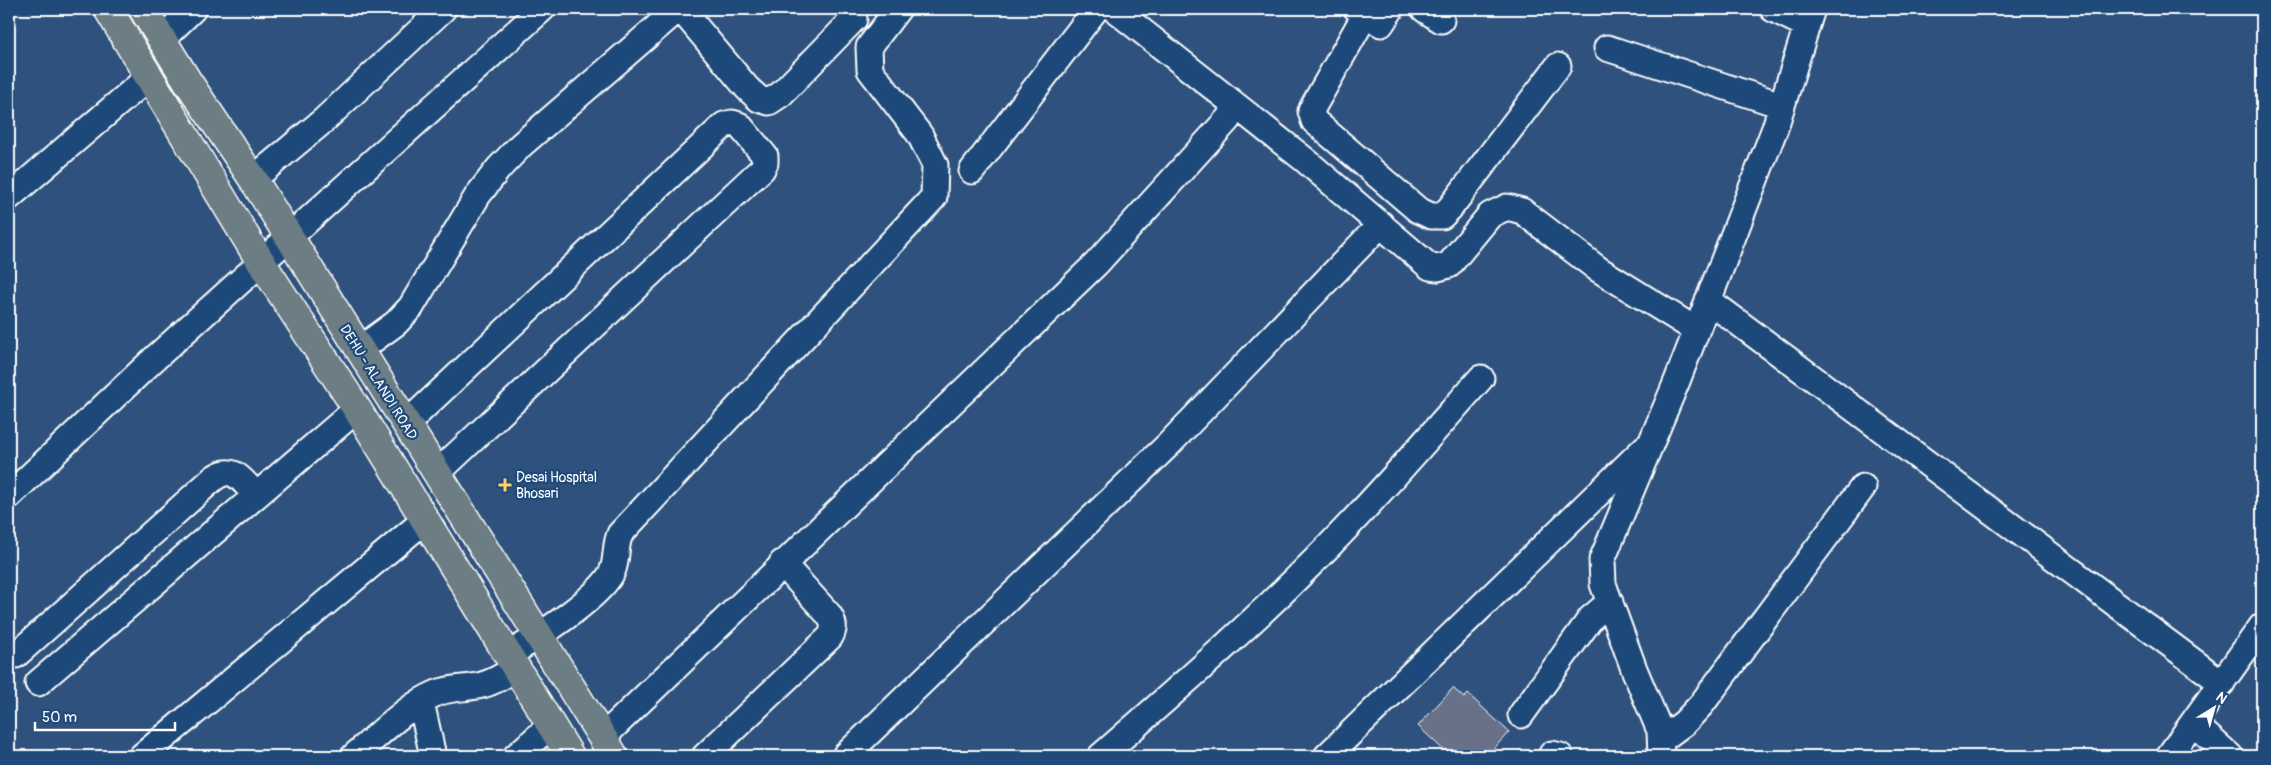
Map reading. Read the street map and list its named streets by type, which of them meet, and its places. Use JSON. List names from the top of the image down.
{
  "streets": {
    "main road": ["DEHU - ALANDI ROAD"]
  },
  "places": {
    "health": ["Desai Hospital Bhosari"]
  },
  "scale_bar": "50 m",
  "north": "top right"
}
